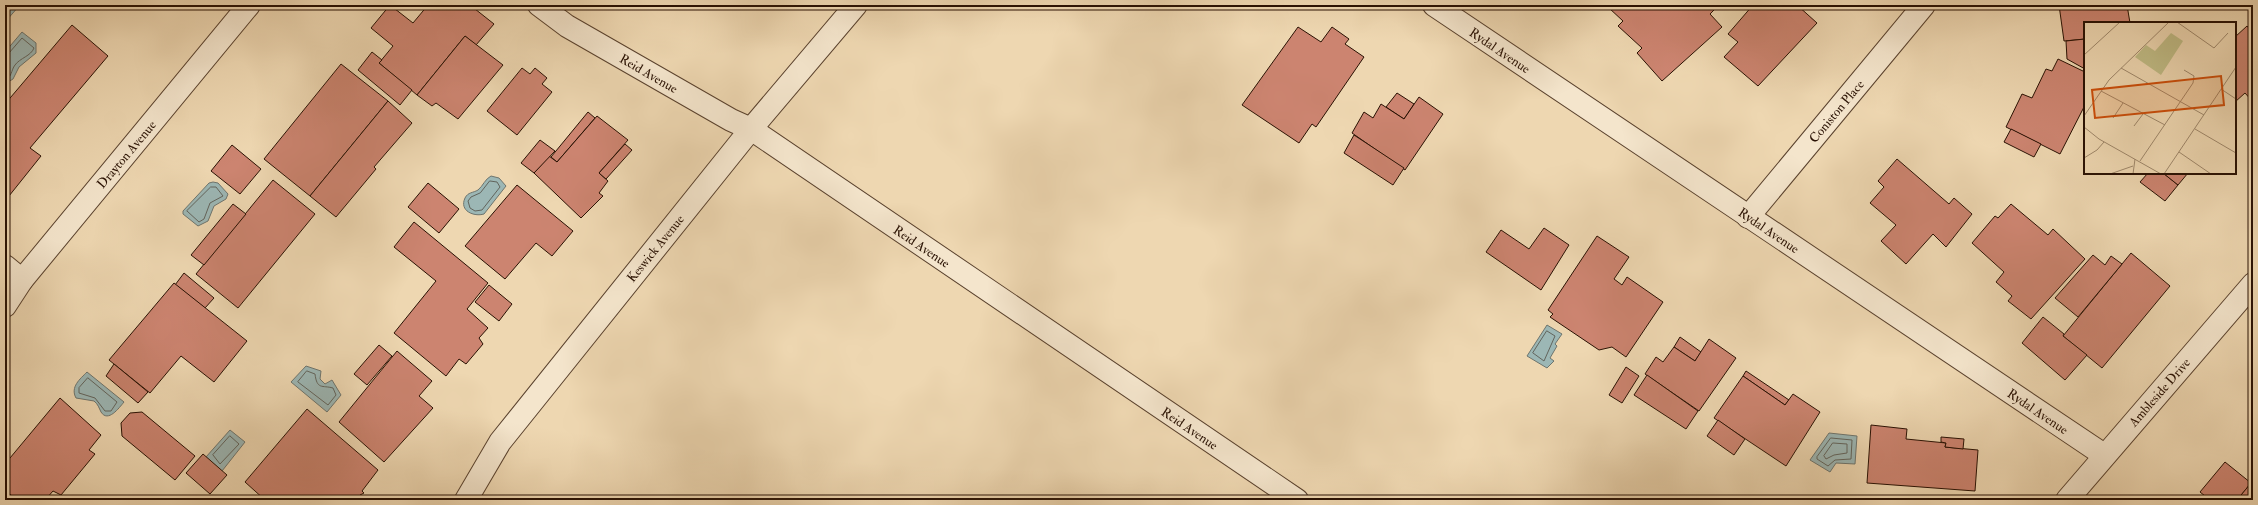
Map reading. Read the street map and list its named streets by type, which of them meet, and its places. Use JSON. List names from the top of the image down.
{
  "streets": {
    "street": [
      "Rydal Avenue",
      "Reid Avenue",
      "Coniston Place",
      "Drayton Avenue",
      "Keswick Avenue",
      "Ambleside Drive"
    ]
  },
  "crossings": [
    ["Rydal Avenue", "Coniston Place"],
    ["Rydal Avenue", "Ambleside Drive"],
    ["Reid Avenue", "Keswick Avenue"]
  ]
}
